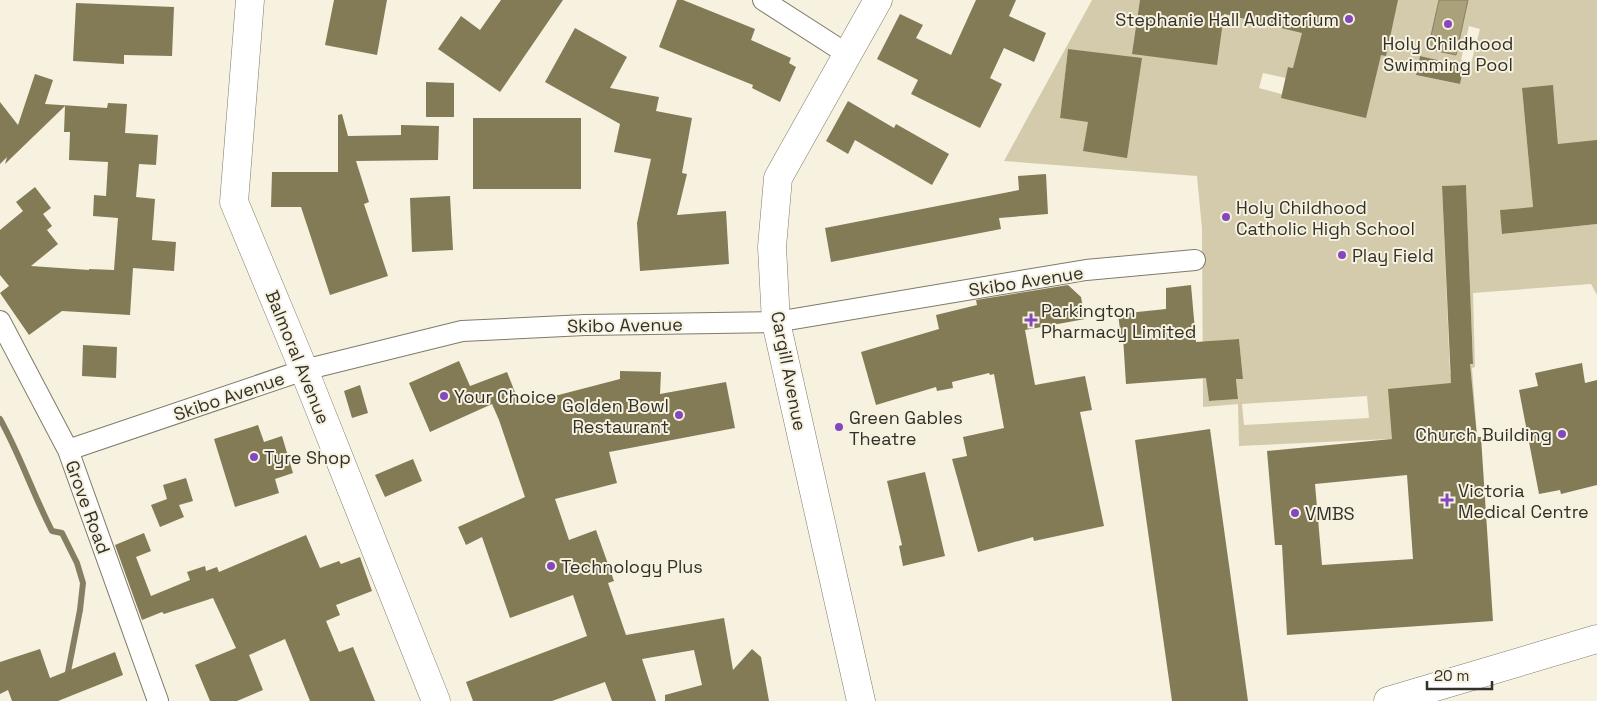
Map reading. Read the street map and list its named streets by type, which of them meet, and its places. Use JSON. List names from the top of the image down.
{
  "streets": {
    "main road": ["Balmoral Avenue", "Cargill Avenue"],
    "street": ["Skibo Avenue", "Grove Road"]
  },
  "crossings": [
    ["Skibo Avenue", "Balmoral Avenue"],
    ["Skibo Avenue", "Cargill Avenue"],
    ["Skibo Avenue", "Grove Road"]
  ],
  "places": {
    "other": [
      "Stephanie Hall Auditorium",
      "Holy Childhood Swimming Pool",
      "Holy Childhood Catholic High School",
      "Play Field",
      "Your Choice",
      "Golden Bowl Restaurant",
      "Green Gables Theatre",
      "Church Building",
      "Tyre Shop",
      "VMBS",
      "Technology Plus"
    ],
    "health": ["Parkington Pharmacy Limited", "Victoria Medical Centre"]
  },
  "scale_bar": "20 m"
}
